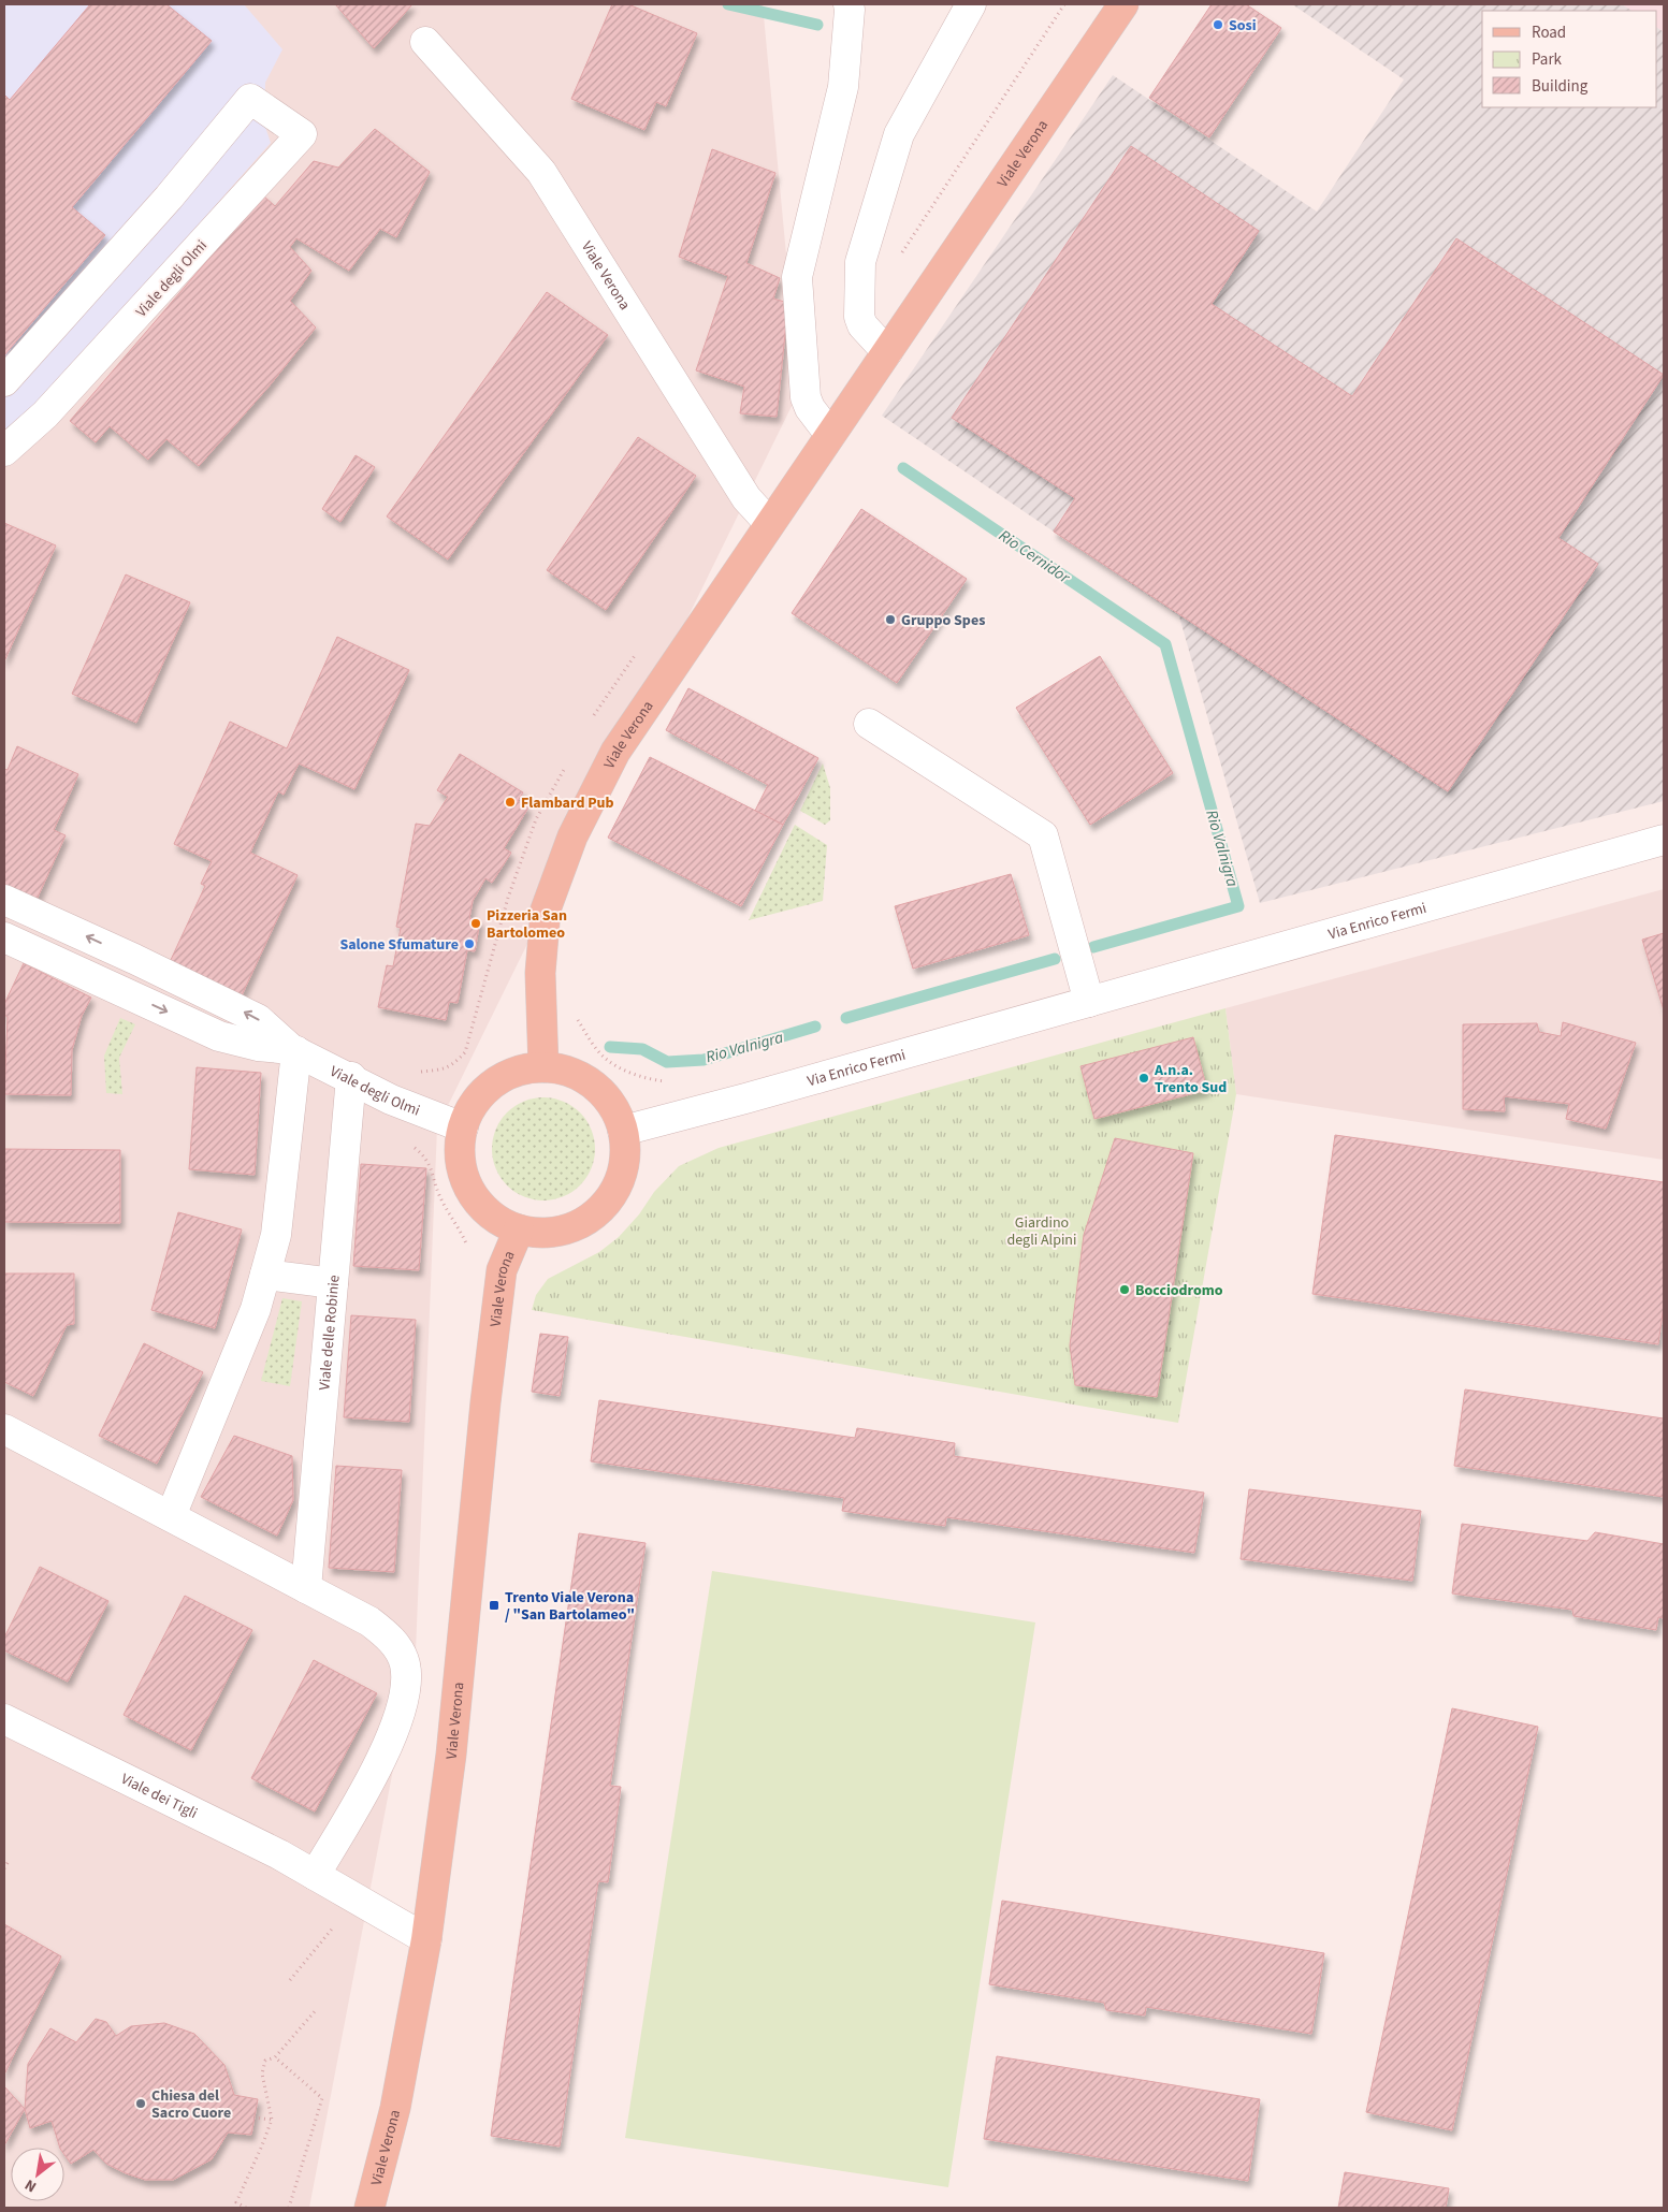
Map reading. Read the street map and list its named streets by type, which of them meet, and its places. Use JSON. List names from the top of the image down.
{
  "streets": {
    "main road": ["Viale Verona"],
    "street": [
      "Viale degli Olmi",
      "Via Enrico Fermi",
      "Viale delle Robinie",
      "Viale dei Tigli"
    ]
  },
  "crossings": [
    ["Viale Verona", "Viale degli Olmi"],
    ["Viale Verona", "Via Enrico Fermi"],
    ["Viale Verona", "Viale dei Tigli"],
    ["Viale degli Olmi", "Via Enrico Fermi"],
    ["Viale degli Olmi", "Viale delle Robinie"]
  ],
  "water": ["Rio Cernidor", "Rio Valnigra"],
  "parks": ["Giardino degli Alpini"],
  "places": {
    "other": [
      "Sosi",
      "Gruppo Spes",
      "Flambard Pub",
      "Pizzeria San Bartolomeo",
      "Salone Sfumature",
      "A.n.a. Trento Sud",
      "Bocciodromo",
      "Chiesa del Sacro Cuore"
    ],
    "transit": ["Trento Viale Verona / \"San Bartolameo\""]
  },
  "legend": ["Road", "Park", "Building"],
  "north": "bottom left"
}
